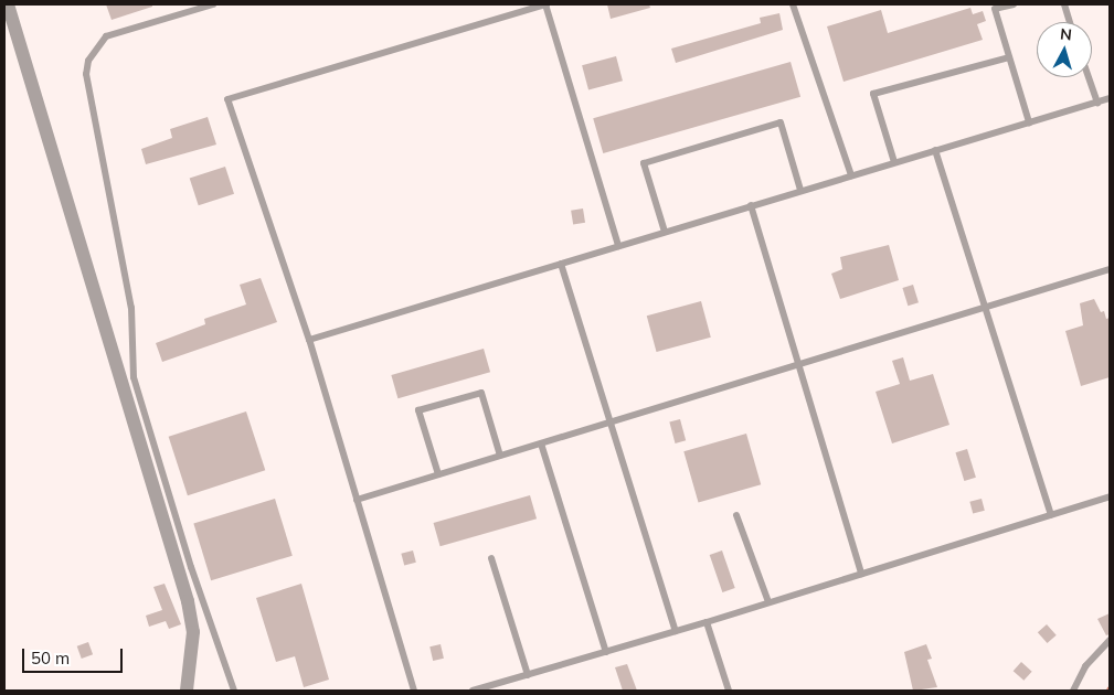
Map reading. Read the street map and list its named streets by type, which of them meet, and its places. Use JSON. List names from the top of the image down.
{
  "scale_bar": "50 m",
  "north": "top"
}
